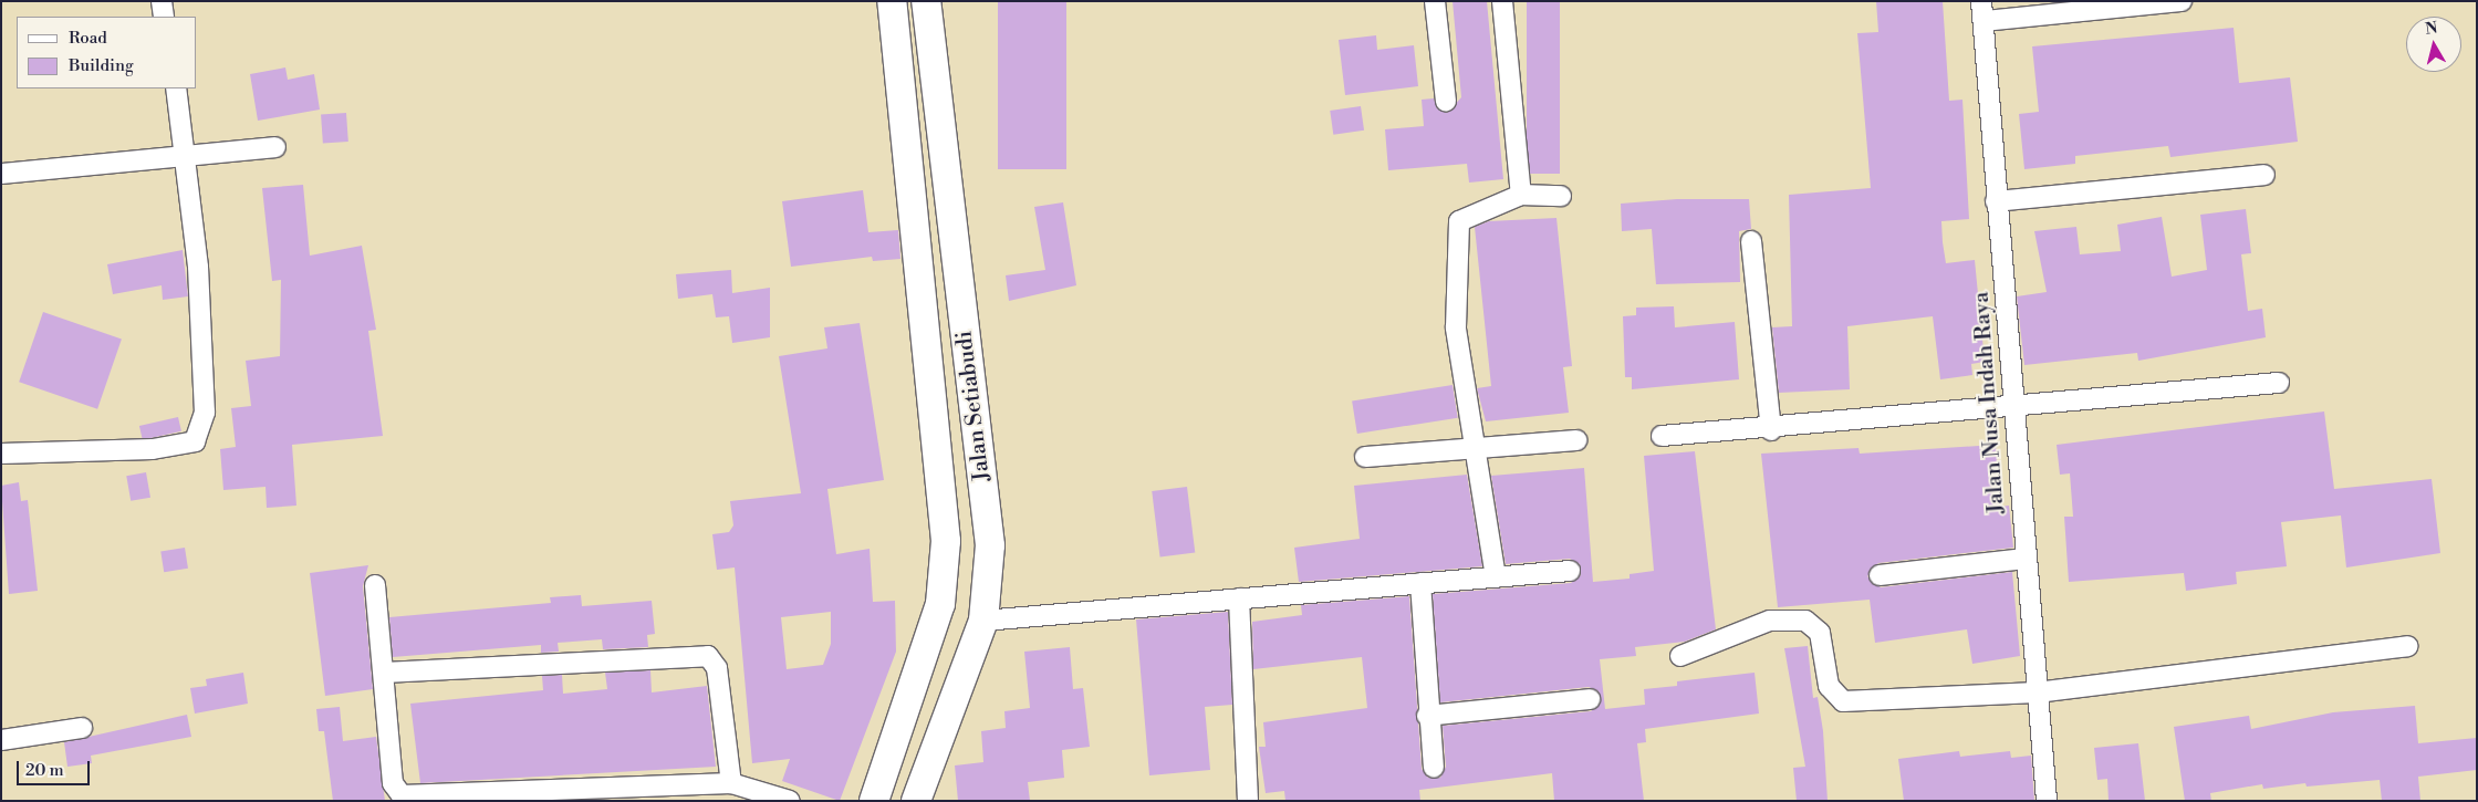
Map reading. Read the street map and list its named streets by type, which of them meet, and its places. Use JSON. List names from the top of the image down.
{
  "streets": {
    "main road": ["Jalan Setiabudi"],
    "street": ["Jalan Nusa Indah Raya"]
  },
  "legend": ["Road", "Building"],
  "scale_bar": "20 m",
  "north": "top"
}
